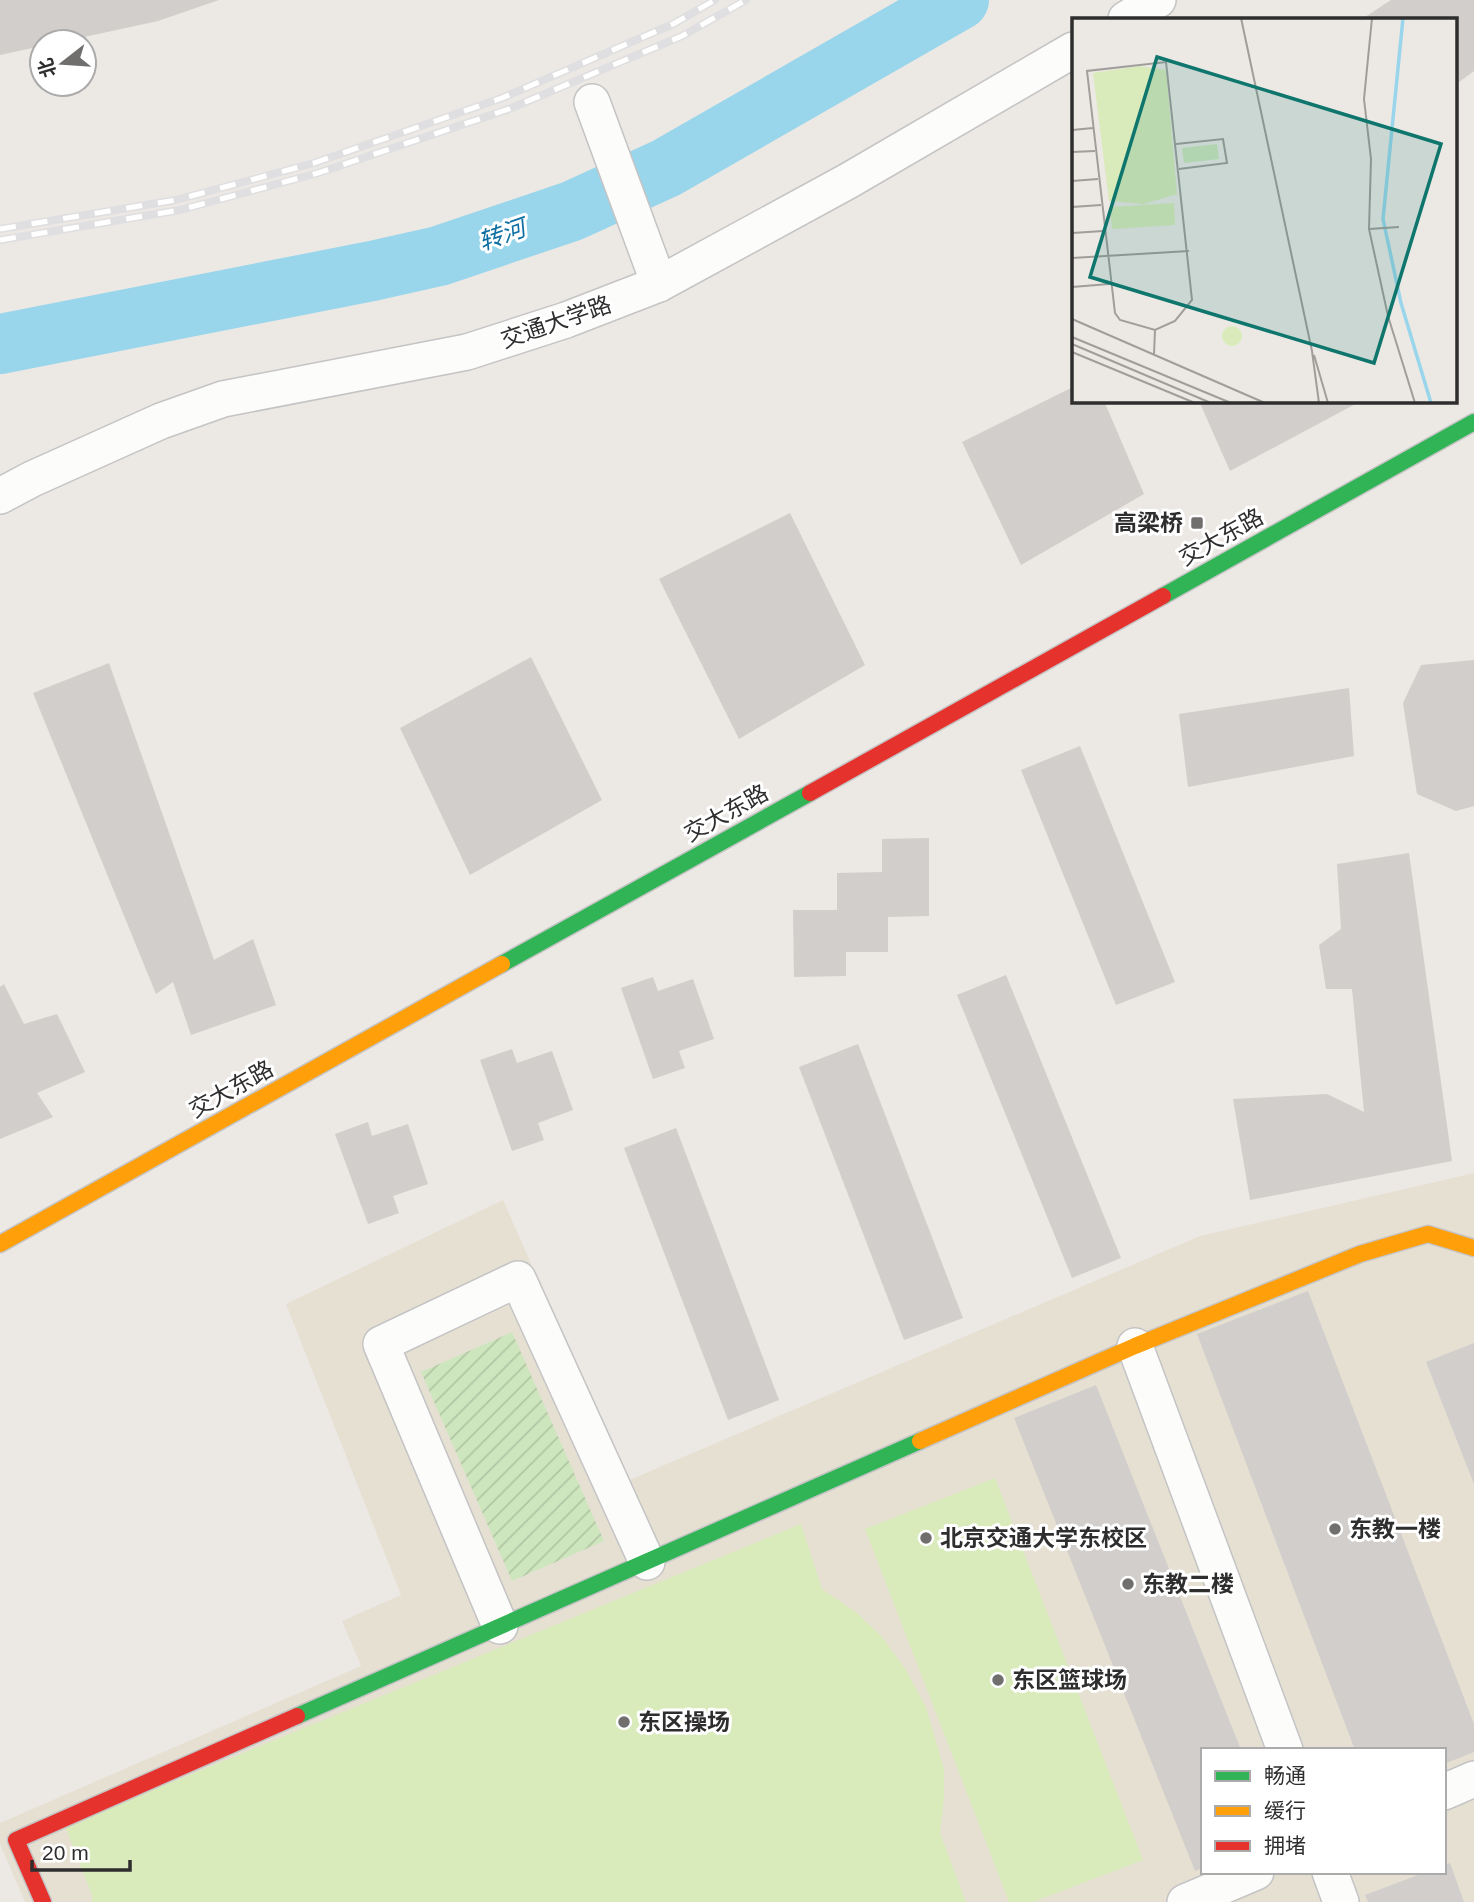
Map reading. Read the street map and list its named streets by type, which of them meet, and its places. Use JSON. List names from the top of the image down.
{
  "streets": {
    "street": ["交通大学路", "交大东路"]
  },
  "water": ["转河"],
  "places": {
    "transit": ["高梁桥"],
    "other": [
      "东教一楼",
      "北京交通大学东校区",
      "东教二楼",
      "东区篮球场",
      "东区操场"
    ]
  },
  "legend": ["畅通", "缓行", "拥堵"],
  "scale_bar": "20 m",
  "north": "left"
}
